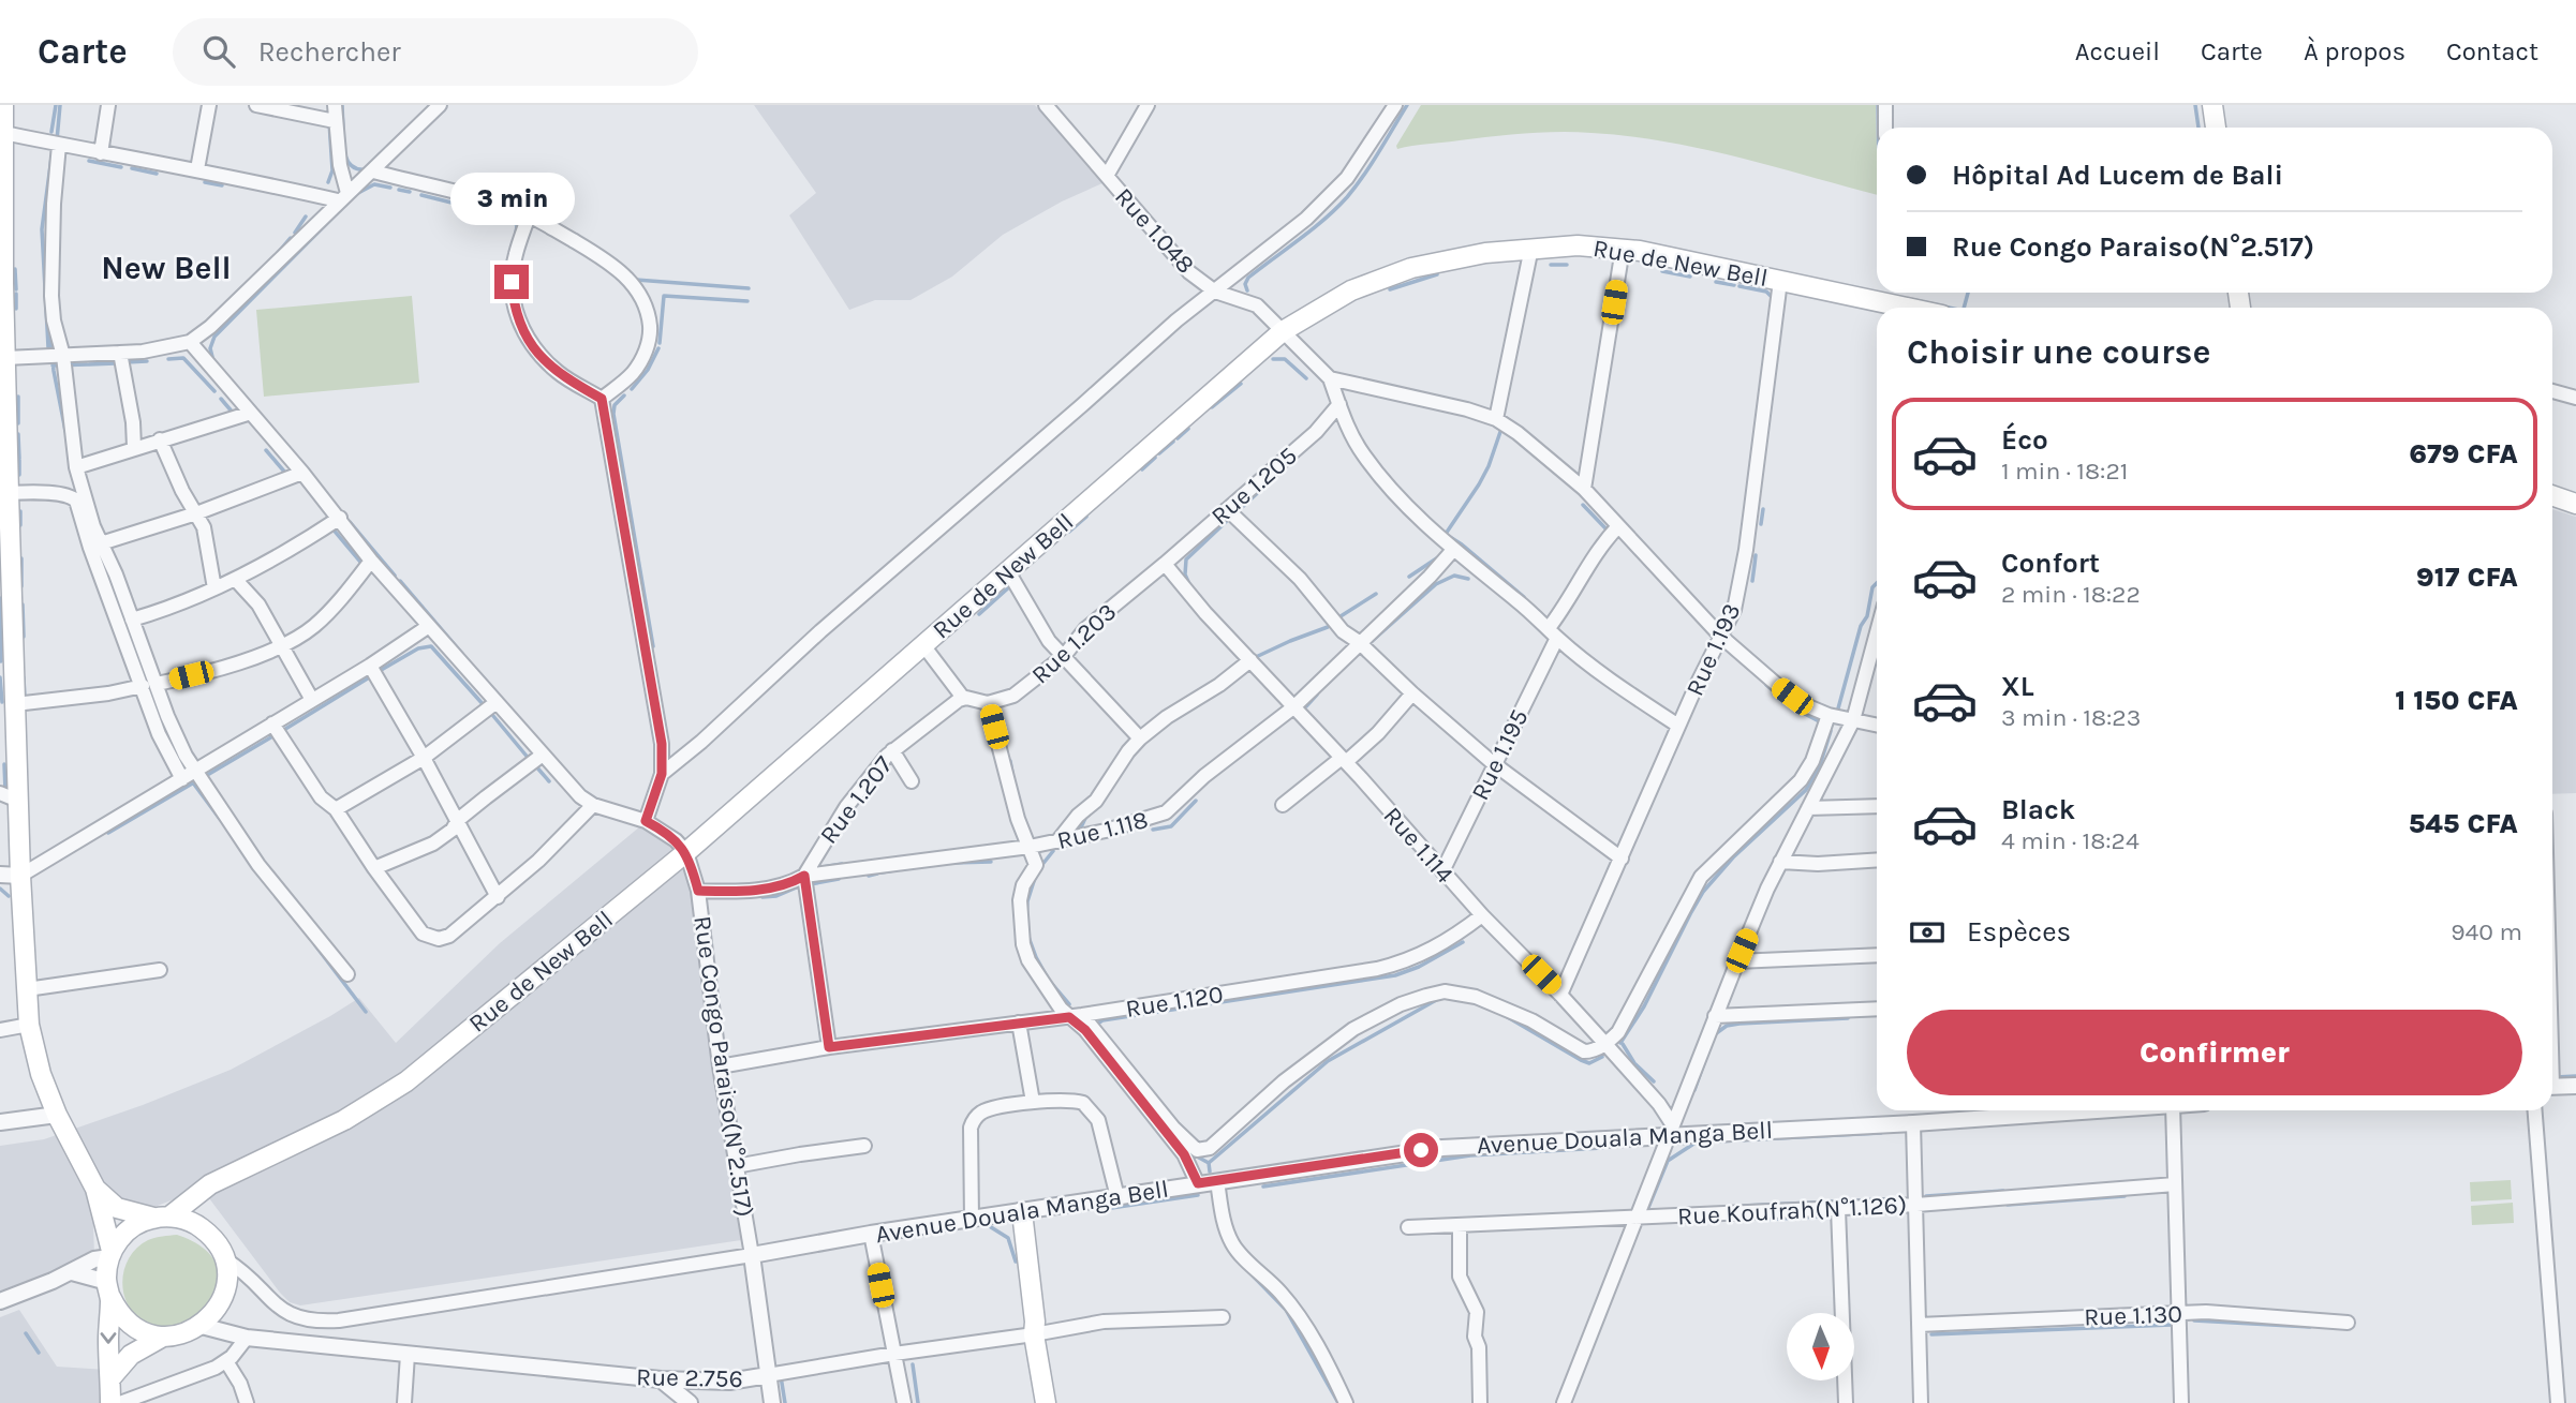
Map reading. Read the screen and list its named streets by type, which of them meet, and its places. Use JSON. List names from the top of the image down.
{
  "streets": {
    "main road": ["Rue de New Bell"],
    "street": [
      "Rue 1.048",
      "Rue 1.205",
      "Rue 1.203",
      "Rue 1.193",
      "Rue 1.195",
      "Rue 1.207",
      "Rue 1.118",
      "Rue 1.114",
      "Rue 1.120",
      "Rue Congo Paraiso(N°2.517)",
      "Avenue Douala Manga Bell",
      "Rue Koufrah(N°1.126)",
      "Rue 1.130",
      "Rue 2.756"
    ]
  },
  "crossings": [
    ["Rue 1.048", "Rue de New Bell"],
    ["Rue de New Bell", "Rue 1.193"],
    ["Rue de New Bell", "Rue Congo Paraiso(N°2.517)"],
    ["Rue de New Bell", "Avenue Douala Manga Bell"],
    ["Rue de New Bell", "Rue 2.756"],
    ["Rue 1.205", "Rue 1.203"],
    ["Rue 1.205", "Rue 1.114"],
    ["Rue 1.203", "Rue 1.114"],
    ["Rue 1.193", "Rue 1.114"],
    ["Rue 1.195", "Rue 1.114"],
    ["Rue 1.207", "Rue 1.118"],
    ["Rue 1.118", "Rue 1.114"],
    ["Rue 1.118", "Rue Congo Paraiso(N°2.517)"],
    ["Rue 1.114", "Rue 1.120"],
    ["Rue 1.114", "Avenue Douala Manga Bell"],
    ["Rue 1.120", "Rue Congo Paraiso(N°2.517)"],
    ["Rue Congo Paraiso(N°2.517)", "Avenue Douala Manga Bell"],
    ["Rue Congo Paraiso(N°2.517)", "Rue 2.756"],
    ["Avenue Douala Manga Bell", "Rue 2.756"]
  ],
  "districts": ["New Bell"],
  "north": "bottom",
  "page": {
    "header": "Carte",
    "search": "Rechercher",
    "nav": [
      "Accueil",
      "Carte",
      "À propos",
      "Contact"
    ],
    "banner": ["Hôpital Ad Lucem de Bali", "Rue Congo Paraiso(N°2.517)"],
    "bubble": "3 min",
    "heading": "Choisir une course",
    "list": [
      {
        "name": "Éco",
        "note": "1 min · 18:21",
        "value": "679 CFA"
      },
      {
        "name": "Confort",
        "note": "2 min · 18:22",
        "value": "917 CFA"
      },
      {
        "name": "XL",
        "note": "3 min · 18:23",
        "value": "1 150 CFA"
      },
      {
        "name": "Black",
        "note": "4 min · 18:24",
        "value": "545 CFA"
      }
    ],
    "pay": ["Espèces", "940 m"],
    "buttons": "Confirmer"
  }
}
